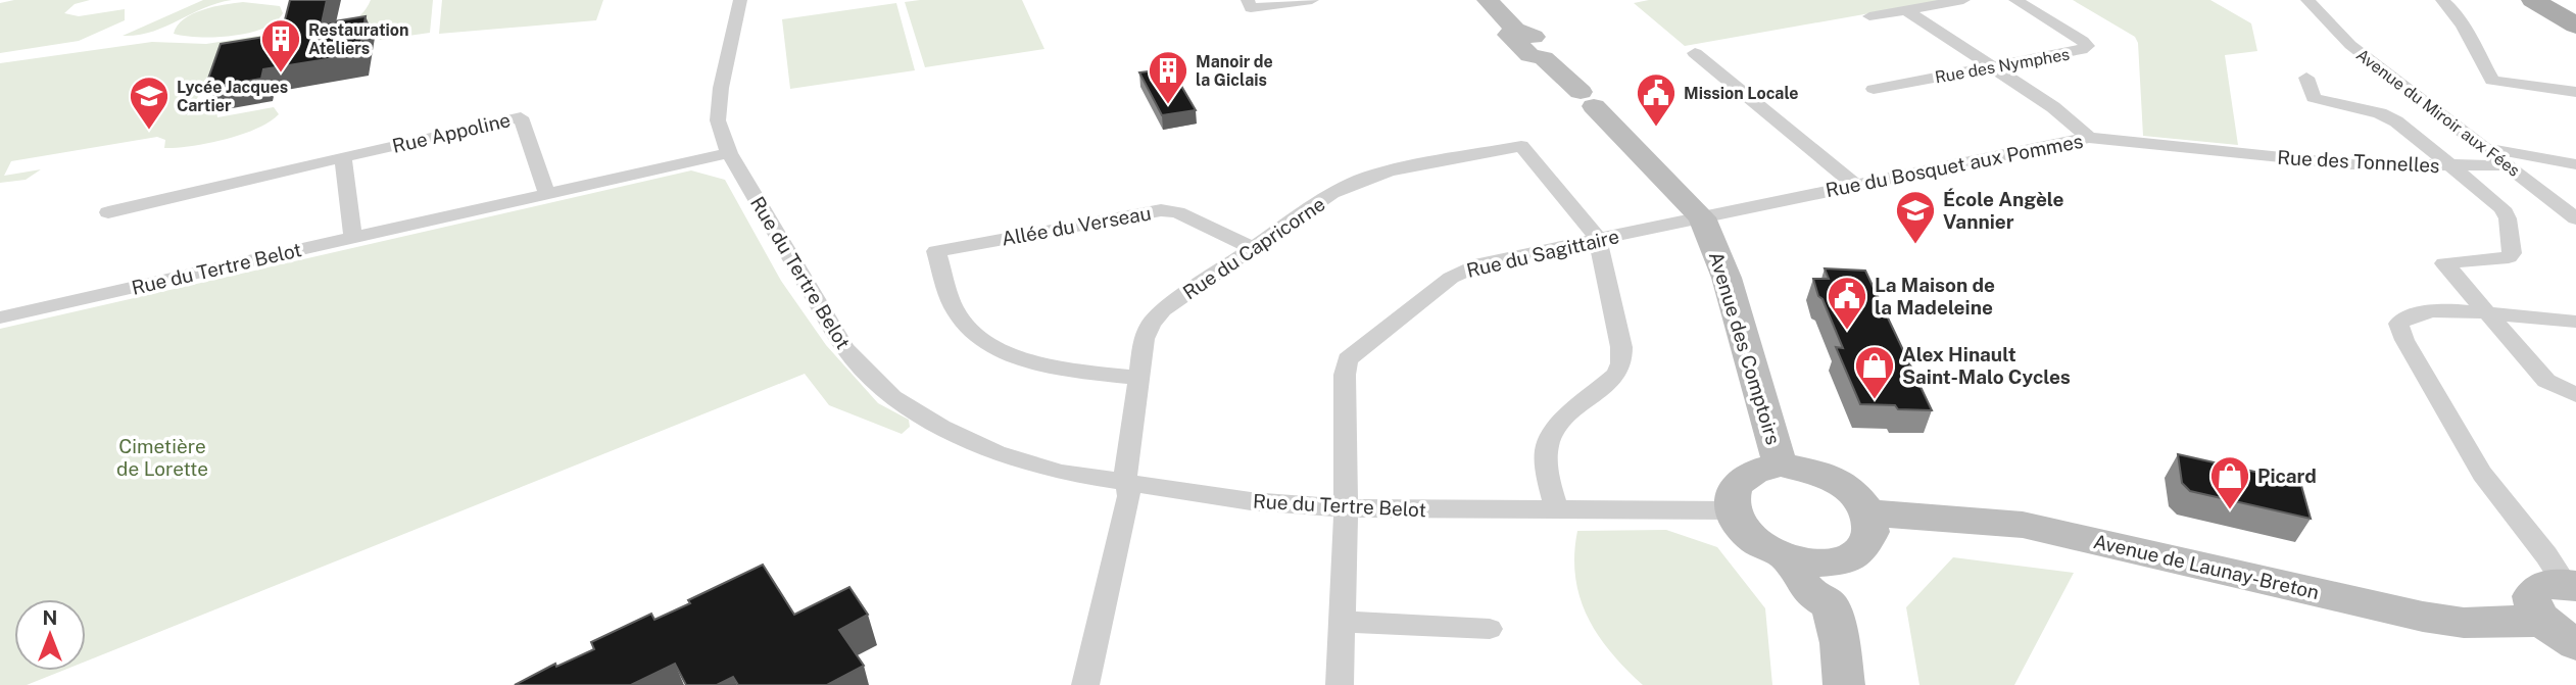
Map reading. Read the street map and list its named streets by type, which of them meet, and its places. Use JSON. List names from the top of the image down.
{
  "streets": {
    "street": [
      "Rue des Nymphes",
      "Avenue du Miroir aux Fées",
      "Rue Appoline",
      "Rue des Tonnelles",
      "Rue du Bosquet aux Pommes",
      "Allée du Verseau",
      "Rue du Capricorne",
      "Rue du Sagittaire",
      "Rue du Tertre Belot",
      "Avenue des Comptoirs",
      "Avenue de Launay-Breton"
    ]
  },
  "crossings": [
    ["Avenue du Miroir aux Fées", "Rue des Tonnelles"],
    ["Rue Appoline", "Rue du Tertre Belot"],
    ["Rue des Tonnelles", "Rue du Bosquet aux Pommes"],
    ["Rue du Bosquet aux Pommes", "Rue du Sagittaire"],
    ["Rue du Bosquet aux Pommes", "Avenue des Comptoirs"],
    ["Allée du Verseau", "Rue du Capricorne"],
    ["Rue du Capricorne", "Rue du Sagittaire"],
    ["Rue du Capricorne", "Rue du Tertre Belot"],
    ["Rue du Sagittaire", "Rue du Tertre Belot"],
    ["Rue du Sagittaire", "Avenue des Comptoirs"],
    ["Rue du Tertre Belot", "Avenue des Comptoirs"],
    ["Rue du Tertre Belot", "Avenue de Launay-Breton"],
    ["Avenue des Comptoirs", "Avenue de Launay-Breton"]
  ],
  "parks": ["Cimetière de Lorette"],
  "places": {
    "building": ["Restauration Ateliers", "Manoir de la Giclais"],
    "public building": ["Mission Locale", "La Maison de la Madeleine"],
    "school or university": ["Lycée Jacques Cartier", "École Angèle Vannier"],
    "shop": ["Alex Hinault Saint-Malo Cycles", "Picard"]
  },
  "north": "top"
}
